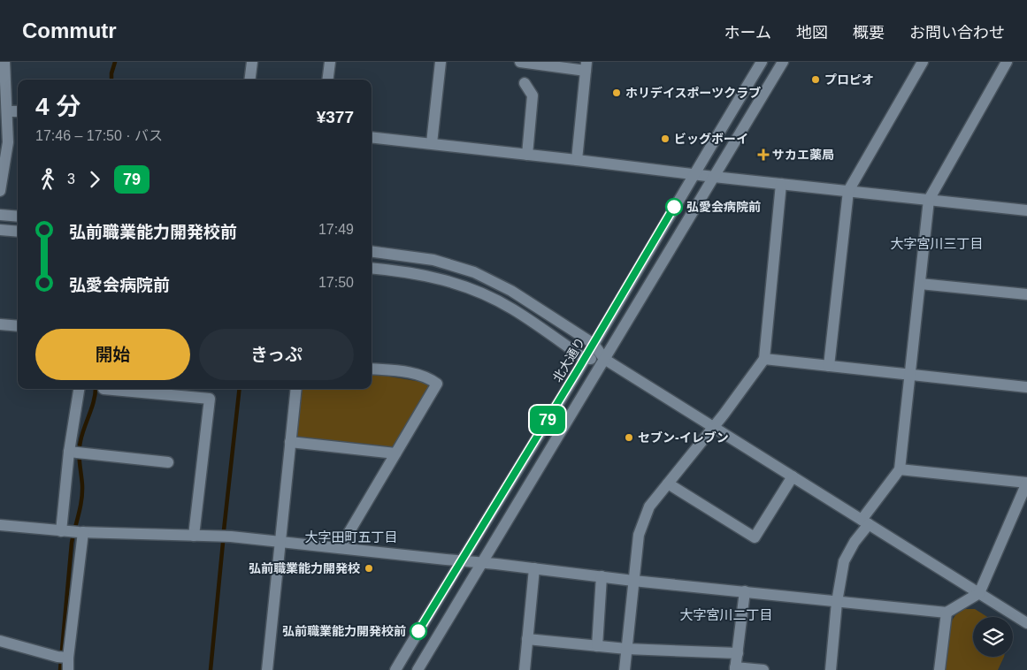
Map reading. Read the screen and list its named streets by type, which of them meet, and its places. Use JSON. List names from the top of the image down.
{
  "streets": {
    "street": ["北大通り"]
  },
  "districts": ["大字宮川三丁目", "大字田町五丁目", "大字宮川二丁目"],
  "places": {
    "other": [
      "プロピオ",
      "ホリデイスポーツクラブ",
      "ビッグボーイ",
      "弘愛会病院前",
      "セブン-イレブン",
      "弘前職業能力開発校",
      "弘前職業能力開発校前"
    ],
    "health": ["サカエ薬局"]
  },
  "lines": ["bus line 79"],
  "page": {
    "header": "Commutr",
    "nav": [
      "ホーム",
      "地図",
      "概要",
      "お問い合わせ"
    ],
    "on_map": "79",
    "heading": ["4 分", "17:46 – 17:50 · バス", "¥377"],
    "legs": ["3", "79"],
    "list": [
      {
        "name": "弘前職業能力開発校前",
        "value": "17:49"
      },
      {
        "name": "弘愛会病院前",
        "value": "17:50"
      }
    ],
    "buttons": ["開始", "きっぷ"]
  }
}
